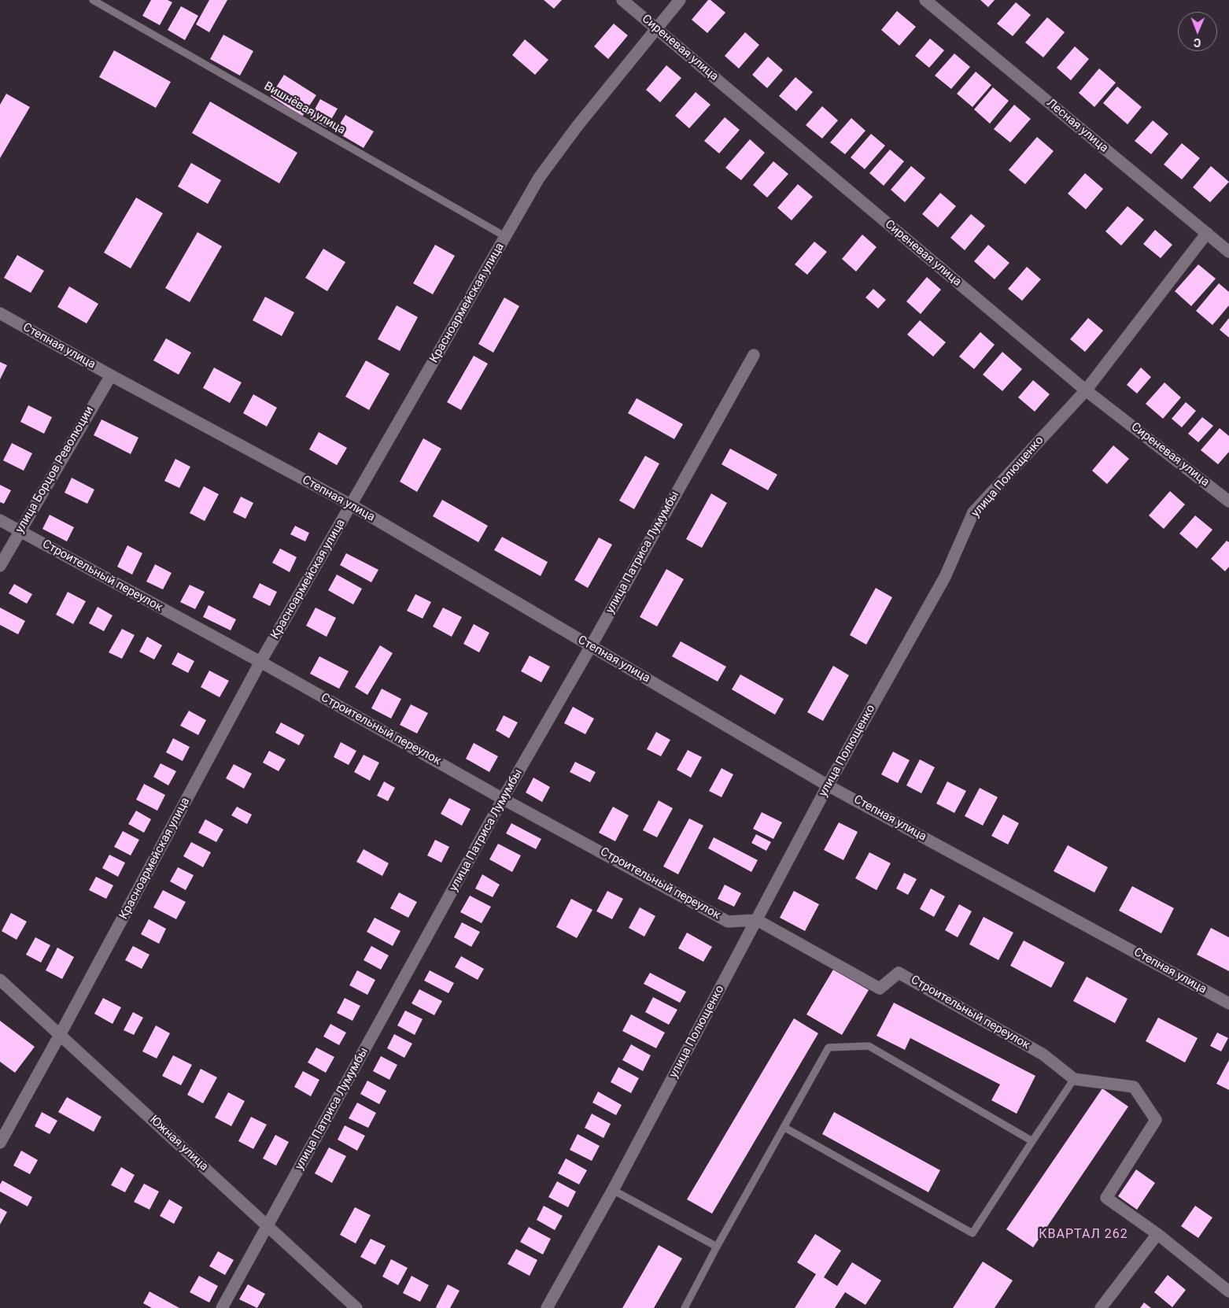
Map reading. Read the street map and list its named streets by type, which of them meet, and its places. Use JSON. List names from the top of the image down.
{
  "streets": {
    "street": [
      "Сиреневая улица",
      "Лесная улица",
      "Красноармейская улица",
      "Степная улица",
      "улица Борцов Революции",
      "улица Полющенко",
      "улица Патриса Лумумбы",
      "Строительный переулок",
      "Южная улица"
    ],
    "lane": ["Вишнёвая улица"]
  },
  "crossings": [
    ["Сиреневая улица", "Красноармейская улица"],
    ["Сиреневая улица", "улица Полющенко"],
    ["Вишнёвая улица", "Красноармейская улица"],
    ["Лесная улица", "улица Полющенко"],
    ["Красноармейская улица", "Степная улица"],
    ["Красноармейская улица", "Строительный переулок"],
    ["Красноармейская улица", "Южная улица"],
    ["Степная улица", "улица Борцов Революции"],
    ["Степная улица", "улица Полющенко"],
    ["Степная улица", "улица Патриса Лумумбы"],
    ["улица Борцов Революции", "Строительный переулок"],
    ["улица Полющенко", "Строительный переулок"],
    ["улица Патриса Лумумбы", "Строительный переулок"],
    ["улица Патриса Лумумбы", "Южная улица"]
  ],
  "districts": ["КВАРТАЛ 262"],
  "north": "bottom"
}
